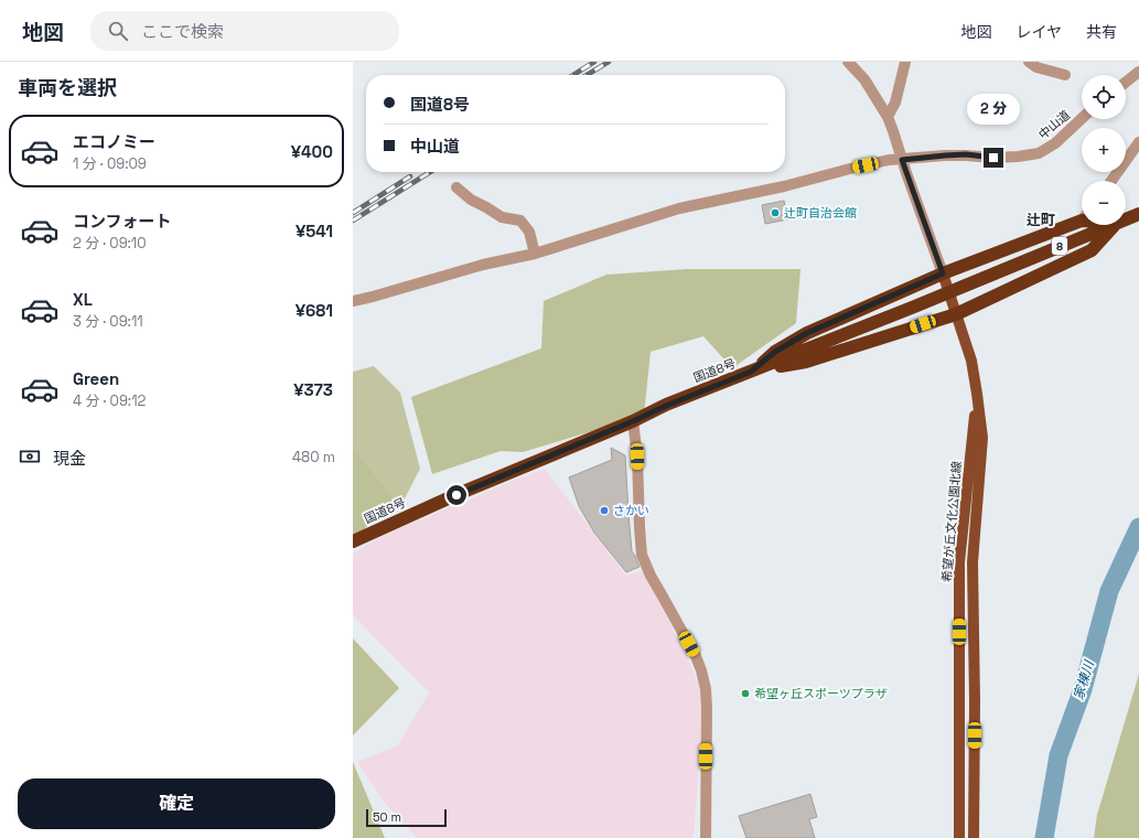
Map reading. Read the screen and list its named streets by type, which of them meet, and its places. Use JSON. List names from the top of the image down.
{
  "streets": {
    "highway": ["8", "国道8号"],
    "main road": ["希望が丘文化公園北線"],
    "street": ["中山道"]
  },
  "districts": ["辻町"],
  "water": ["家棟川"],
  "places": ["辻町自治会館", "さかい", "希望ヶ丘スポーツプラザ"],
  "scale_bar": "50 m",
  "page": {
    "header": "地図",
    "search": "ここで検索",
    "nav": ["地図", "レイヤ", "共有"],
    "heading": "車両を選択",
    "map_buttons": ["+", "−"],
    "banner": ["国道8号", "中山道"],
    "bubble": "2 分",
    "list": [
      {
        "name": "エコノミー",
        "note": "1 分 · 09:09",
        "value": "¥400"
      },
      {
        "name": "コンフォート",
        "note": "2 分 · 09:10",
        "value": "¥541"
      },
      {
        "name": "XL",
        "note": "3 分 · 09:11",
        "value": "¥681"
      },
      {
        "name": "Green",
        "note": "4 分 · 09:12",
        "value": "¥373"
      }
    ],
    "pay": ["現金", "480 m"],
    "buttons": "確定",
    "scale": "50 m"
  }
}
